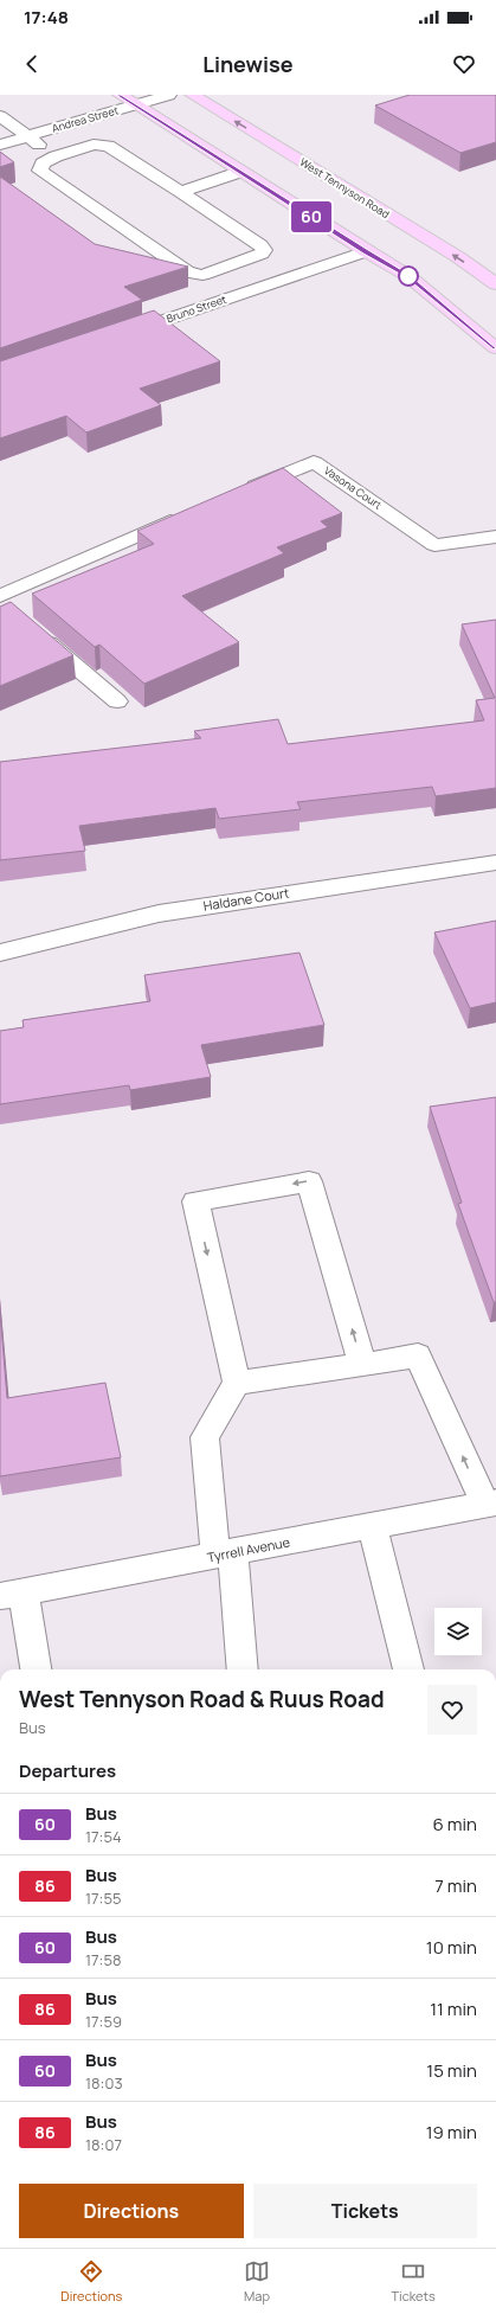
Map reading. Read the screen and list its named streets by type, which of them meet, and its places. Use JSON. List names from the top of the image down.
{
  "streets": {
    "main road": ["West Tennyson Road"],
    "street": [
      "Andrea Street",
      "Bruno Street",
      "Vasona Court",
      "Haldane Court",
      "Tyrrell Avenue"
    ]
  },
  "lines": ["bus line 60"],
  "page": {
    "status": "17:48",
    "header": "Linewise",
    "on_map": "60",
    "heading": [
      ["West Tennyson Road & Ruus Road", "Bus"],
      "Departures"
    ],
    "list": [
      {
        "mark": "60",
        "name": "Bus",
        "note": "17:54",
        "value": "6 min"
      },
      {
        "mark": "86",
        "name": "Bus",
        "note": "17:55",
        "value": "7 min"
      },
      {
        "mark": "60",
        "name": "Bus",
        "note": "17:58",
        "value": "10 min"
      },
      {
        "mark": "86",
        "name": "Bus",
        "note": "17:59",
        "value": "11 min"
      },
      {
        "mark": "60",
        "name": "Bus",
        "note": "18:03",
        "value": "15 min"
      },
      {
        "mark": "86",
        "name": "Bus",
        "note": "18:07",
        "value": "19 min"
      }
    ],
    "buttons": ["Directions", "Tickets"],
    "tabs": ["Directions", "Map", "Tickets"]
  }
}
